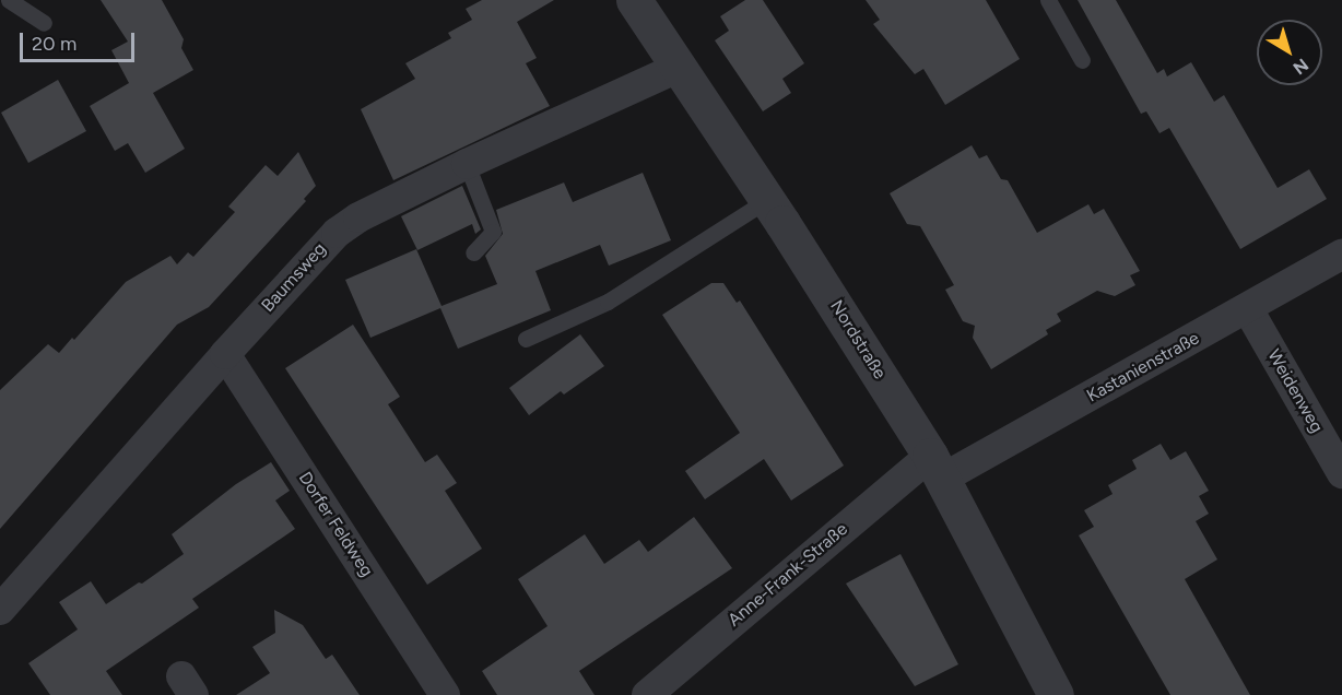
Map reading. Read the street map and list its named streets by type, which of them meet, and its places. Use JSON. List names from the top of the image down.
{
  "streets": {
    "street": [
      "Baumsweg",
      "Nordstraße",
      "Kastanienstraße",
      "Weidenweg",
      "Dorfer Feldweg",
      "Anne-Frank-Straße"
    ]
  },
  "crossings": [
    ["Baumsweg", "Nordstraße"],
    ["Baumsweg", "Dorfer Feldweg"],
    ["Nordstraße", "Kastanienstraße"],
    ["Nordstraße", "Anne-Frank-Straße"],
    ["Kastanienstraße", "Weidenweg"],
    ["Kastanienstraße", "Anne-Frank-Straße"]
  ],
  "scale_bar": "20 m",
  "north": "bottom right"
}
